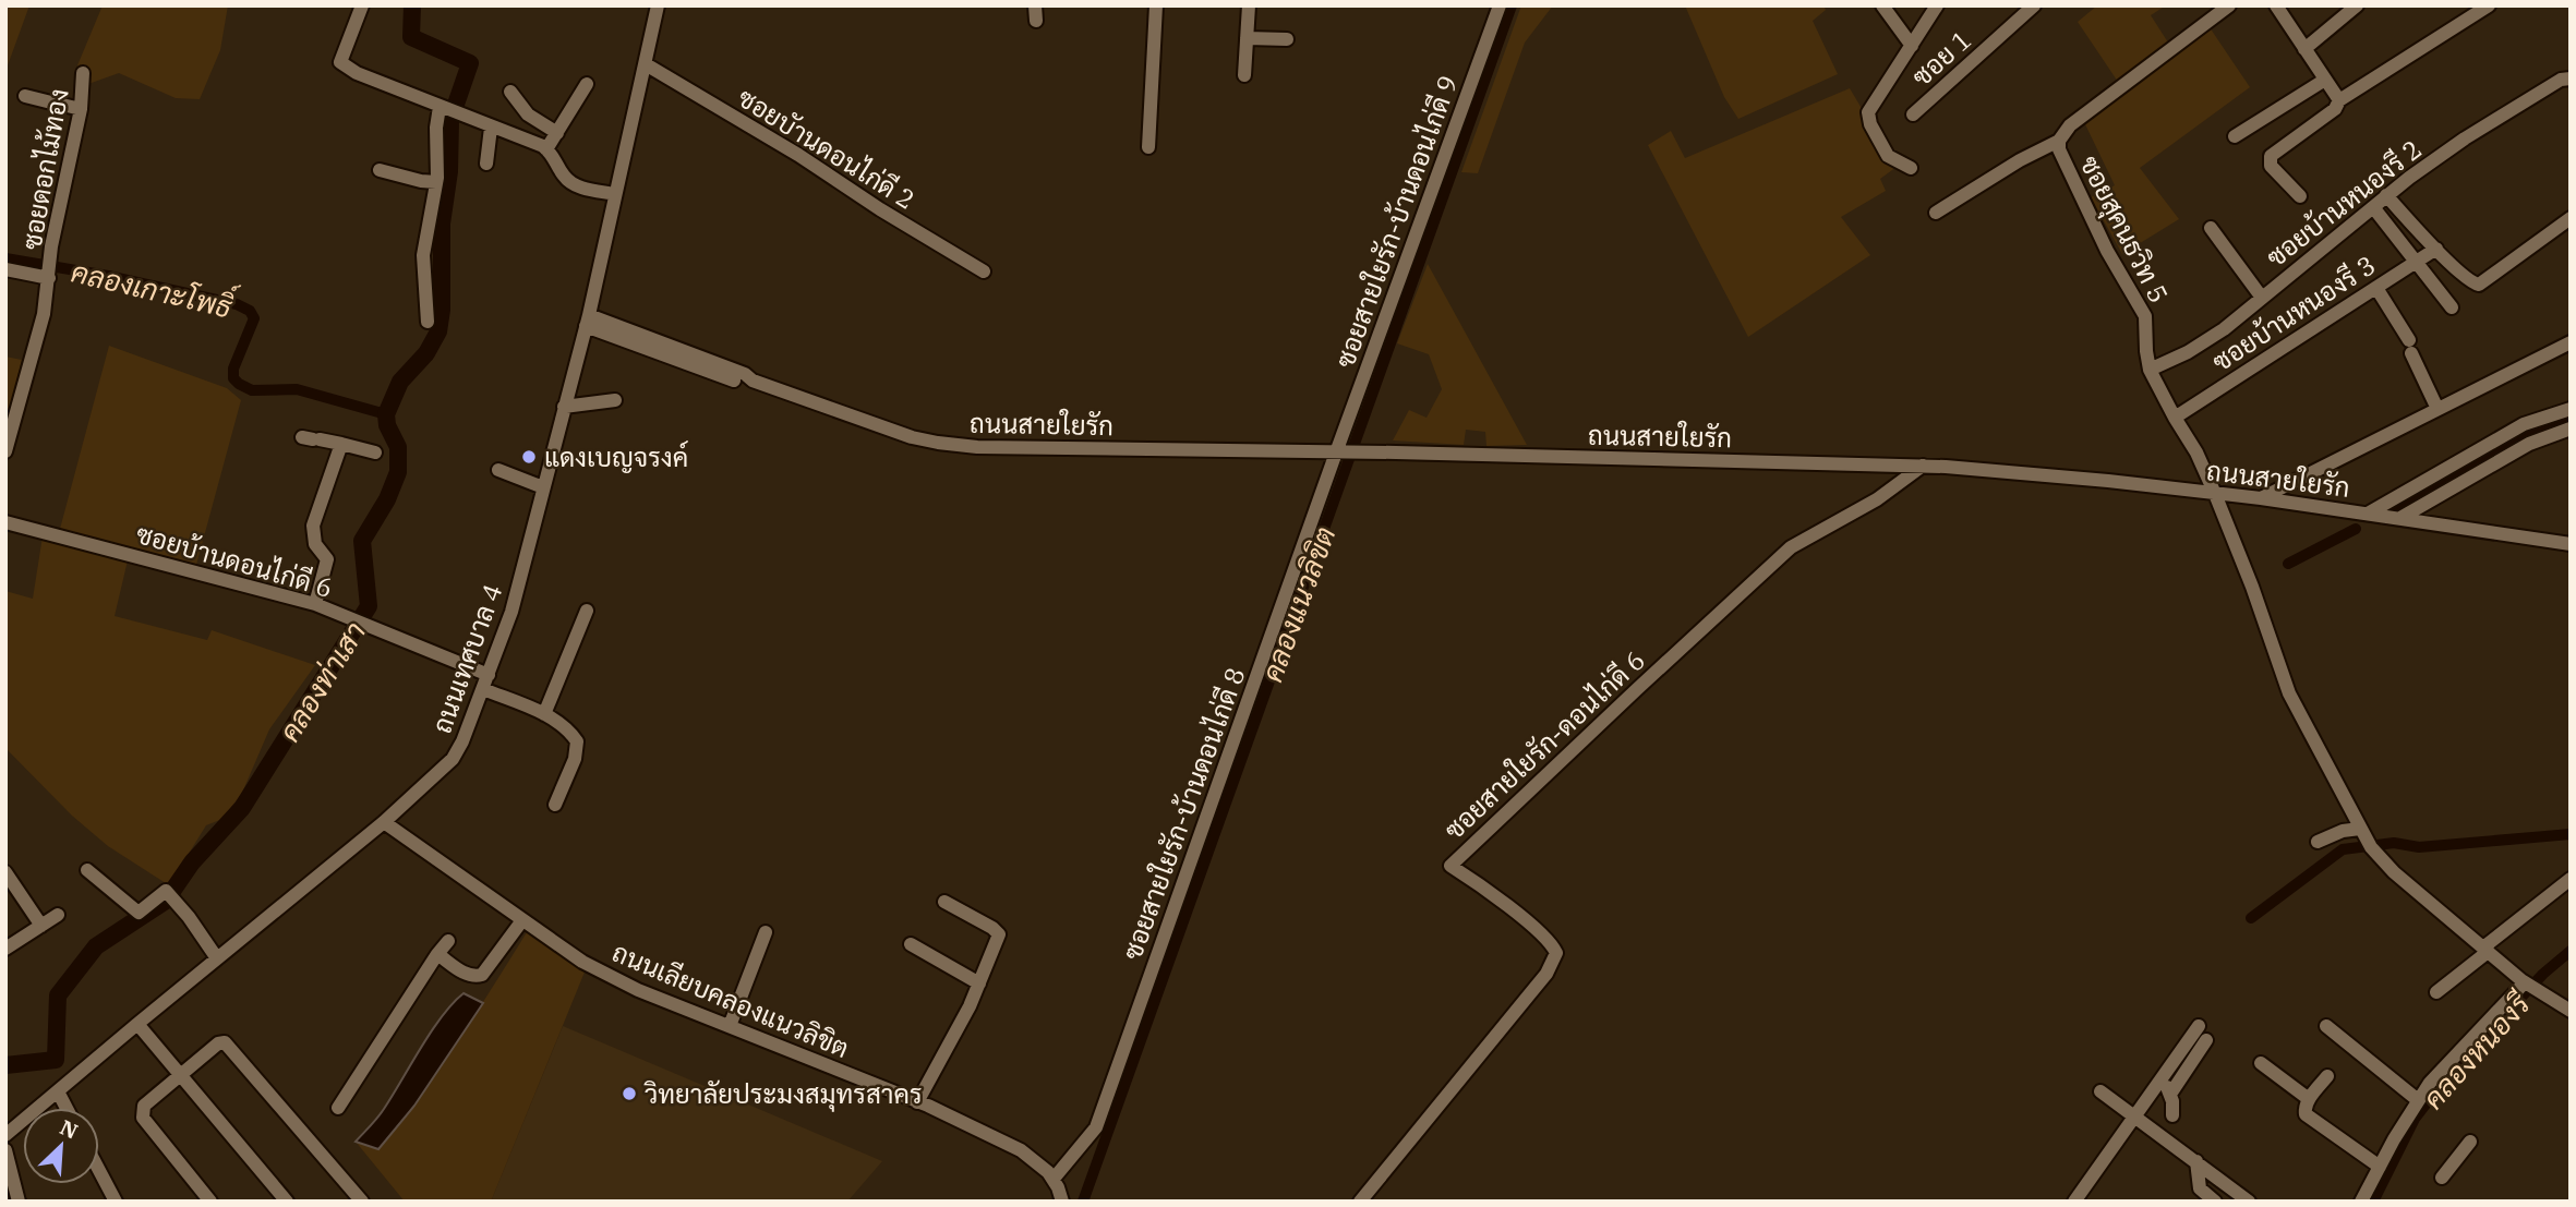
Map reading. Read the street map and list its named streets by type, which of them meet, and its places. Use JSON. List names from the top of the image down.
{
  "streets": {
    "street": [
      "ซอย 1",
      "ซอยบัานดอนไก่ดี 2",
      "ซอยดอกไม้ทอง",
      "ซอยบ้านหนองรี 2",
      "ซอยสายใยรัก-บ้านดอนไก่ดี 9",
      "ซอยสุคนธวิท 5",
      "ซอยบ้านหนองรี 3",
      "ถนนสายใยรัก",
      "ซอยบ้านดอนไก่ดี 6",
      "ถนนเทศบาล 4",
      "ซอยสายใยรัก-ดอนไก่ดี 6",
      "ซอยสายใยรัก-บ้านดอนไก่ดี 8",
      "ถนนเลียบคลองแนวลิขิต"
    ]
  },
  "crossings": [
    ["ซอยบัานดอนไก่ดี 2", "ถนนเทศบาล 4"],
    ["ซอยบ้านหนองรี 2", "ซอยสุคนธวิท 5"],
    ["ซอยสายใยรัก-บ้านดอนไก่ดี 9", "ถนนสายใยรัก"],
    ["ซอยสายใยรัก-บ้านดอนไก่ดี 9", "ซอยสายใยรัก-บ้านดอนไก่ดี 8"],
    ["ซอยสุคนธวิท 5", "ซอยบ้านหนองรี 3"],
    ["ซอยสุคนธวิท 5", "ถนนสายใยรัก"],
    ["ถนนสายใยรัก", "ถนนเทศบาล 4"],
    ["ถนนสายใยรัก", "ซอยสายใยรัก-ดอนไก่ดี 6"],
    ["ถนนสายใยรัก", "ซอยสายใยรัก-บ้านดอนไก่ดี 8"],
    ["ซอยบ้านดอนไก่ดี 6", "ถนนเทศบาล 4"],
    ["ถนนเทศบาล 4", "ถนนเลียบคลองแนวลิขิต"],
    ["ซอยสายใยรัก-บ้านดอนไก่ดี 8", "ถนนเลียบคลองแนวลิขิต"]
  ],
  "water": [
    "คลองเกาะโพธิ์",
    "คลองแนวลิขิต",
    "คลองท่าเสา",
    "คลองหนองรี"
  ],
  "places": ["แดงเบญจรงค์", "วิทยาลัยประมงสมุทรสาคร"],
  "north": "top right"
}
